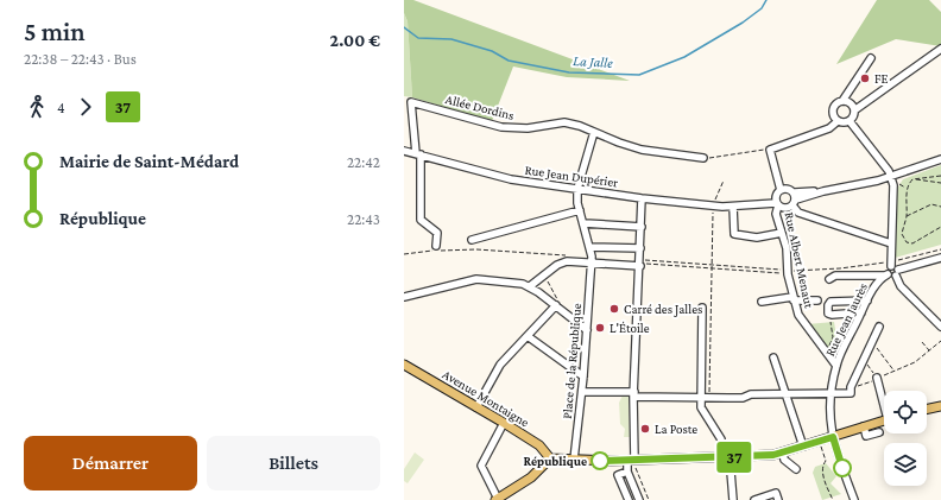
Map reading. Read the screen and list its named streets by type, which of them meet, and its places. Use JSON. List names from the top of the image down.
{
  "streets": {
    "main road": ["Avenue Montaigne"],
    "street": [
      "Allée Dordins",
      "Rue Jean Dupérier",
      "Rue Albert Menaut",
      "Rue Jean Jaurès",
      "Place de la République"
    ]
  },
  "crossings": [
    ["Allée Dordins", "Rue Jean Dupérier"],
    ["Rue Jean Dupérier", "Rue Albert Menaut"],
    ["Rue Jean Dupérier", "Place de la République"],
    ["Rue Albert Menaut", "Rue Jean Jaurès"]
  ],
  "water": ["La Jalle"],
  "places": [
    "FE",
    "Carré des Jalles",
    "L'Étoile",
    "La Poste",
    "République"
  ],
  "lines": ["bus line 37"],
  "page": {
    "heading": ["5 min", "22:38 – 22:43 · Bus", "2.00 €"],
    "on_map": "37",
    "legs": ["4", "37"],
    "list": [
      {
        "name": "Mairie de Saint-Médard",
        "value": "22:42"
      },
      {
        "name": "République",
        "value": "22:43"
      }
    ],
    "buttons": ["Démarrer", "Billets"]
  }
}
